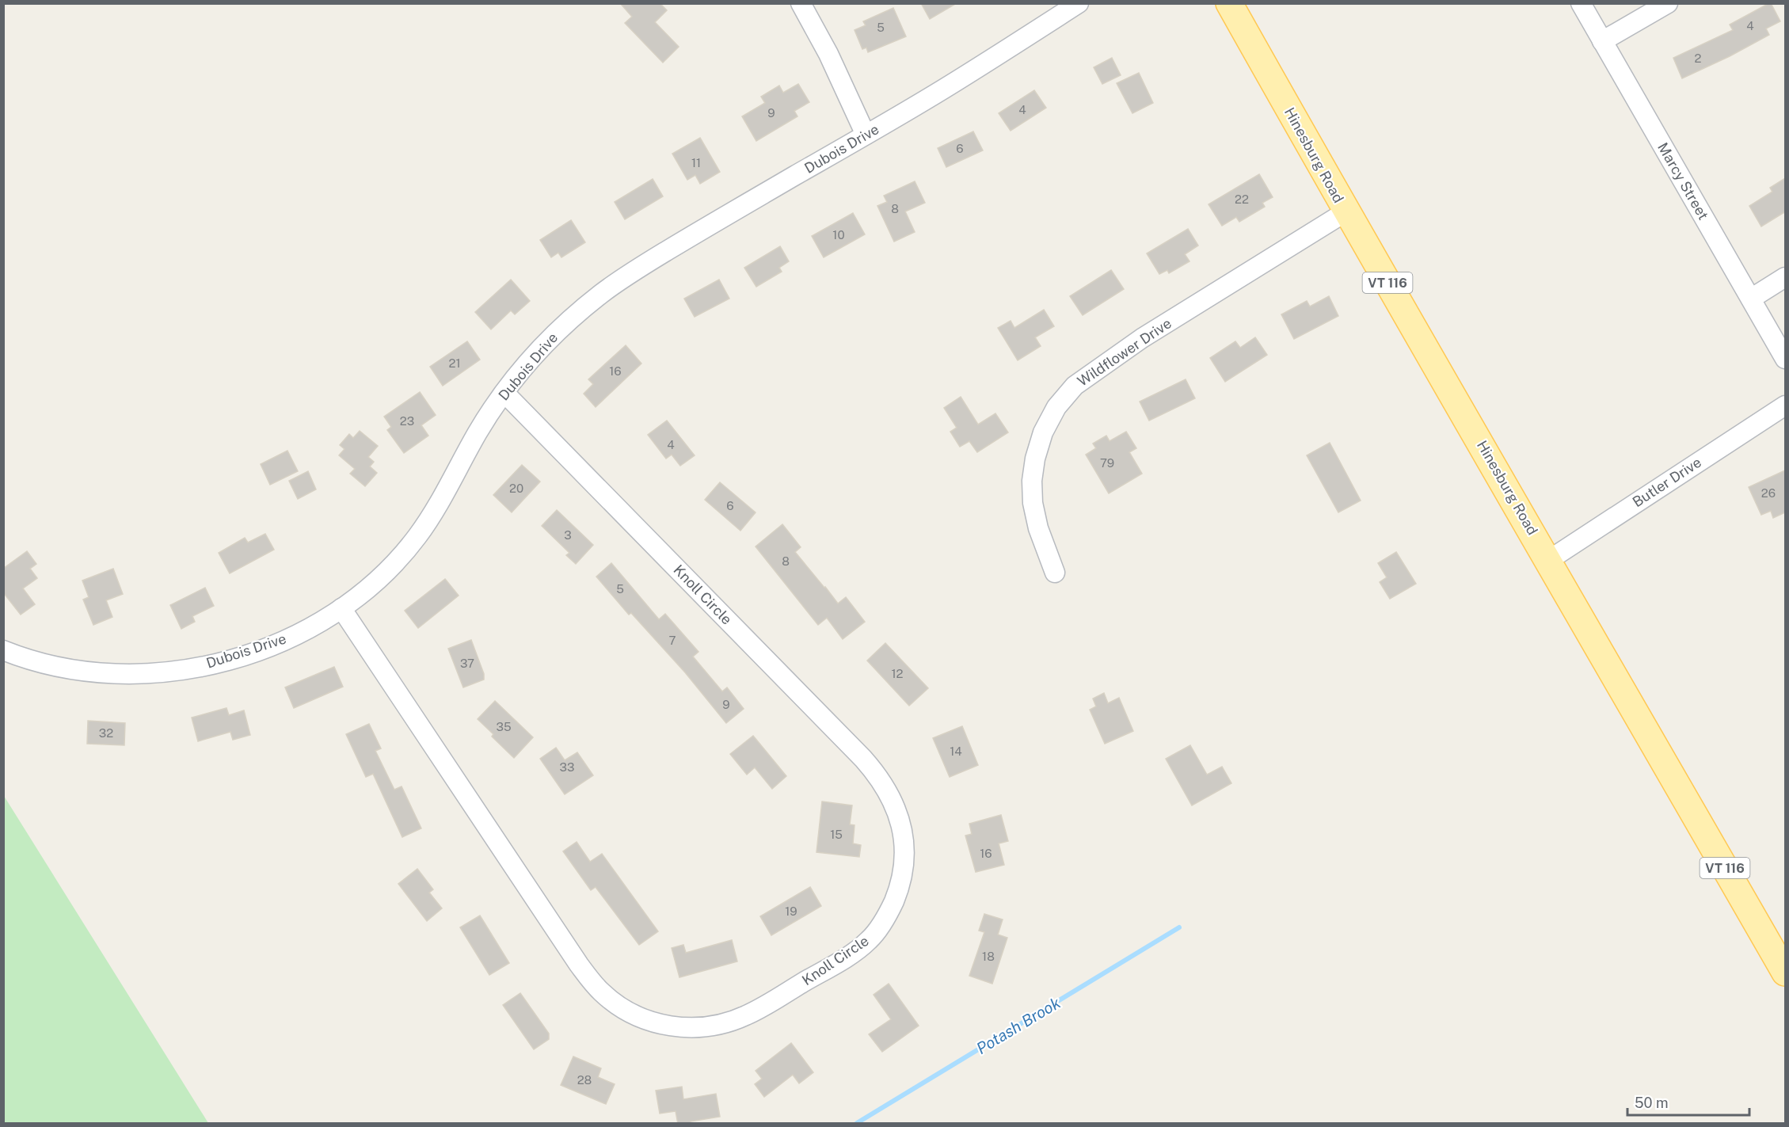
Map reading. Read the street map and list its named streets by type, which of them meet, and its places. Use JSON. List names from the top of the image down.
{
  "streets": {
    "main road": ["Hinesburg Road", "VT 116"],
    "street": [
      "Dubois Drive",
      "Marcy Street",
      "Wildflower Drive",
      "Butler Drive",
      "Knoll Circle"
    ]
  },
  "crossings": [
    ["Dubois Drive", "Knoll Circle"],
    ["Hinesburg Road", "Wildflower Drive"],
    ["Hinesburg Road", "Butler Drive"]
  ],
  "water": ["Potash Brook"],
  "house_numbers": [
    "4",
    "5",
    "2",
    "4",
    "9",
    "6",
    "11",
    "22",
    "8",
    "10",
    "21",
    "16",
    "23",
    "4",
    "79",
    "20",
    "26",
    "6",
    "3",
    "8",
    "5",
    "7",
    "37",
    "12",
    "9",
    "35",
    "32",
    "14",
    "33",
    "15",
    "16",
    "19",
    "18",
    "28"
  ],
  "scale_bar": "50 m"
}
